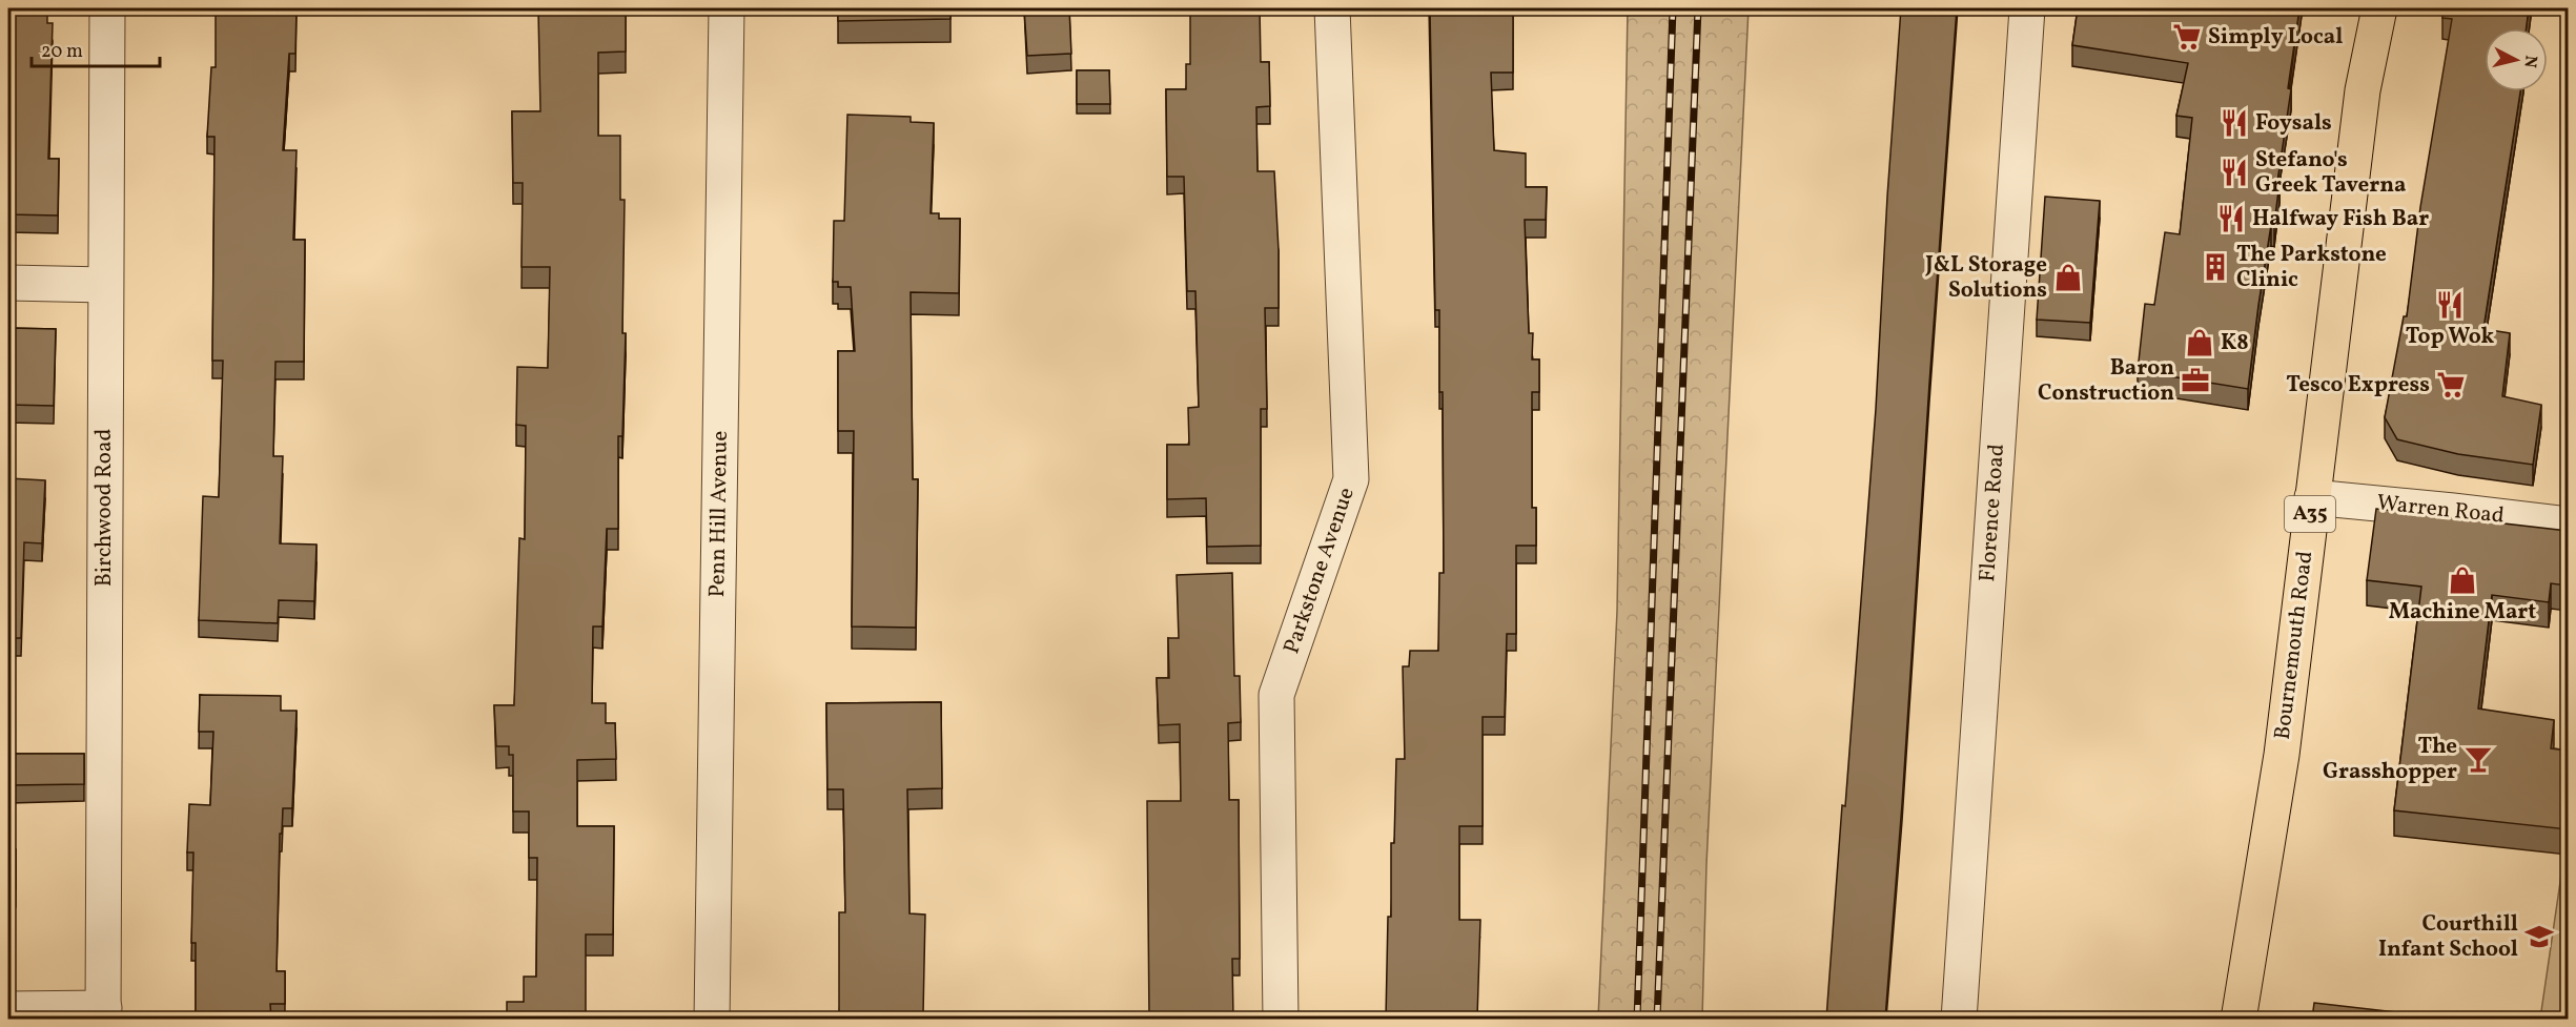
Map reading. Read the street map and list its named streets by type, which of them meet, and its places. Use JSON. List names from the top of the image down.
{
  "streets": {
    "highway": ["A35", "Bournemouth Road"],
    "street": [
      "Birchwood Road",
      "Warren Road",
      "Florence Road",
      "Penn Hill Avenue",
      "Parkstone Avenue"
    ]
  },
  "crossings": [
    ["Warren Road", "Bournemouth Road"]
  ],
  "places": {
    "supermarket": ["Simply Local", "Tesco Express"],
    "restaurant": [
      "Foysals",
      "Stefano's Greek Taverna",
      "Halfway Fish Bar",
      "Top Wok"
    ],
    "building": ["The Parkstone Clinic"],
    "shop": ["J&L Storage Solutions", "K8", "Machine Mart"],
    "office": ["Baron Construction"],
    "bar": ["The Grasshopper"],
    "school or university": ["Courthill Infant School"]
  },
  "scale_bar": "20 m",
  "north": "right"
}
